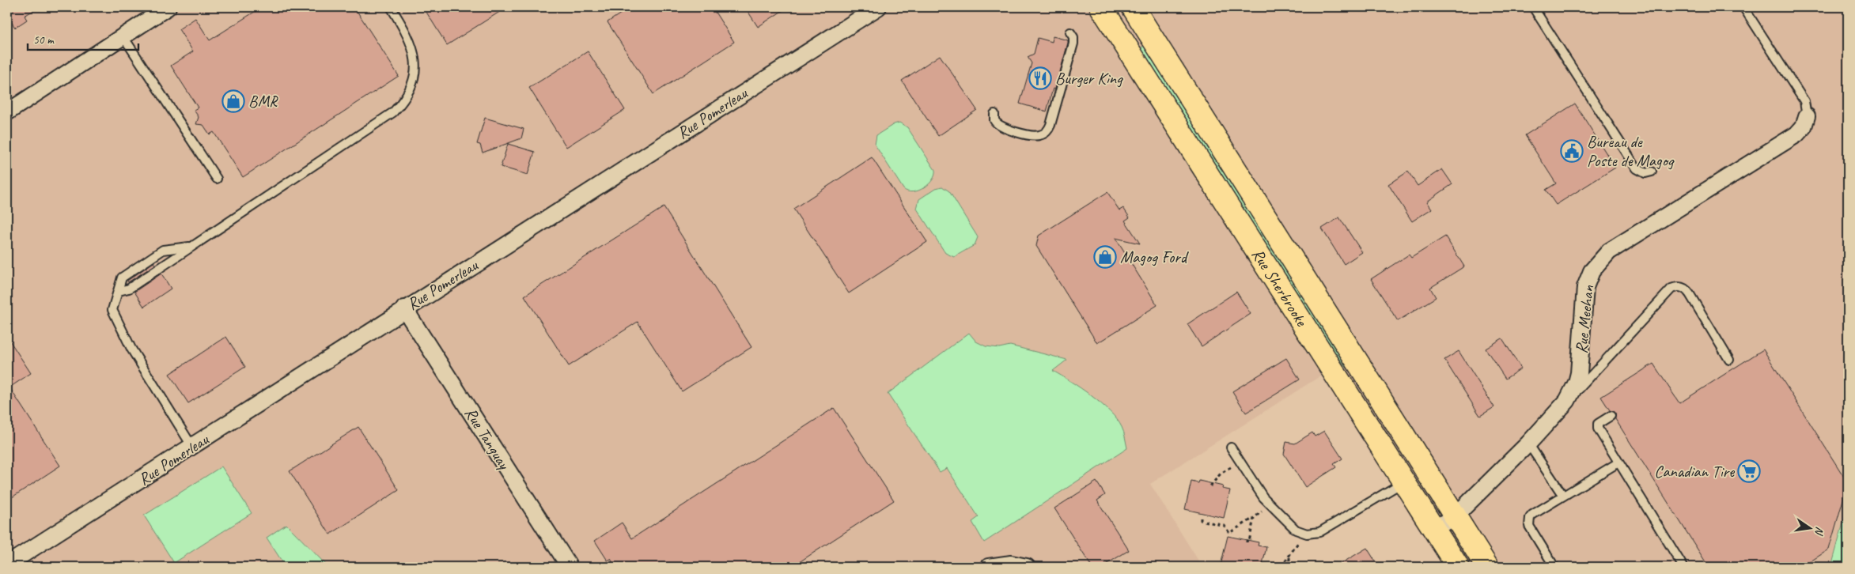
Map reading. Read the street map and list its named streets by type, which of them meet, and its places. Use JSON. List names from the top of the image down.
{
  "streets": {
    "main road": ["Rue Sherbrooke"],
    "street": ["Rue Pomerleau", "Rue Meehan", "Rue Tanguay"]
  },
  "crossings": [
    ["Rue Pomerleau", "Rue Tanguay"],
    ["Rue Sherbrooke", "Rue Meehan"]
  ],
  "places": {
    "restaurant": ["Burger King"],
    "shop": ["BMR", "Magog Ford"],
    "public building": ["Bureau de Poste de Magog"],
    "supermarket": ["Canadian Tire"]
  },
  "scale_bar": "50 m",
  "north": "right"
}
